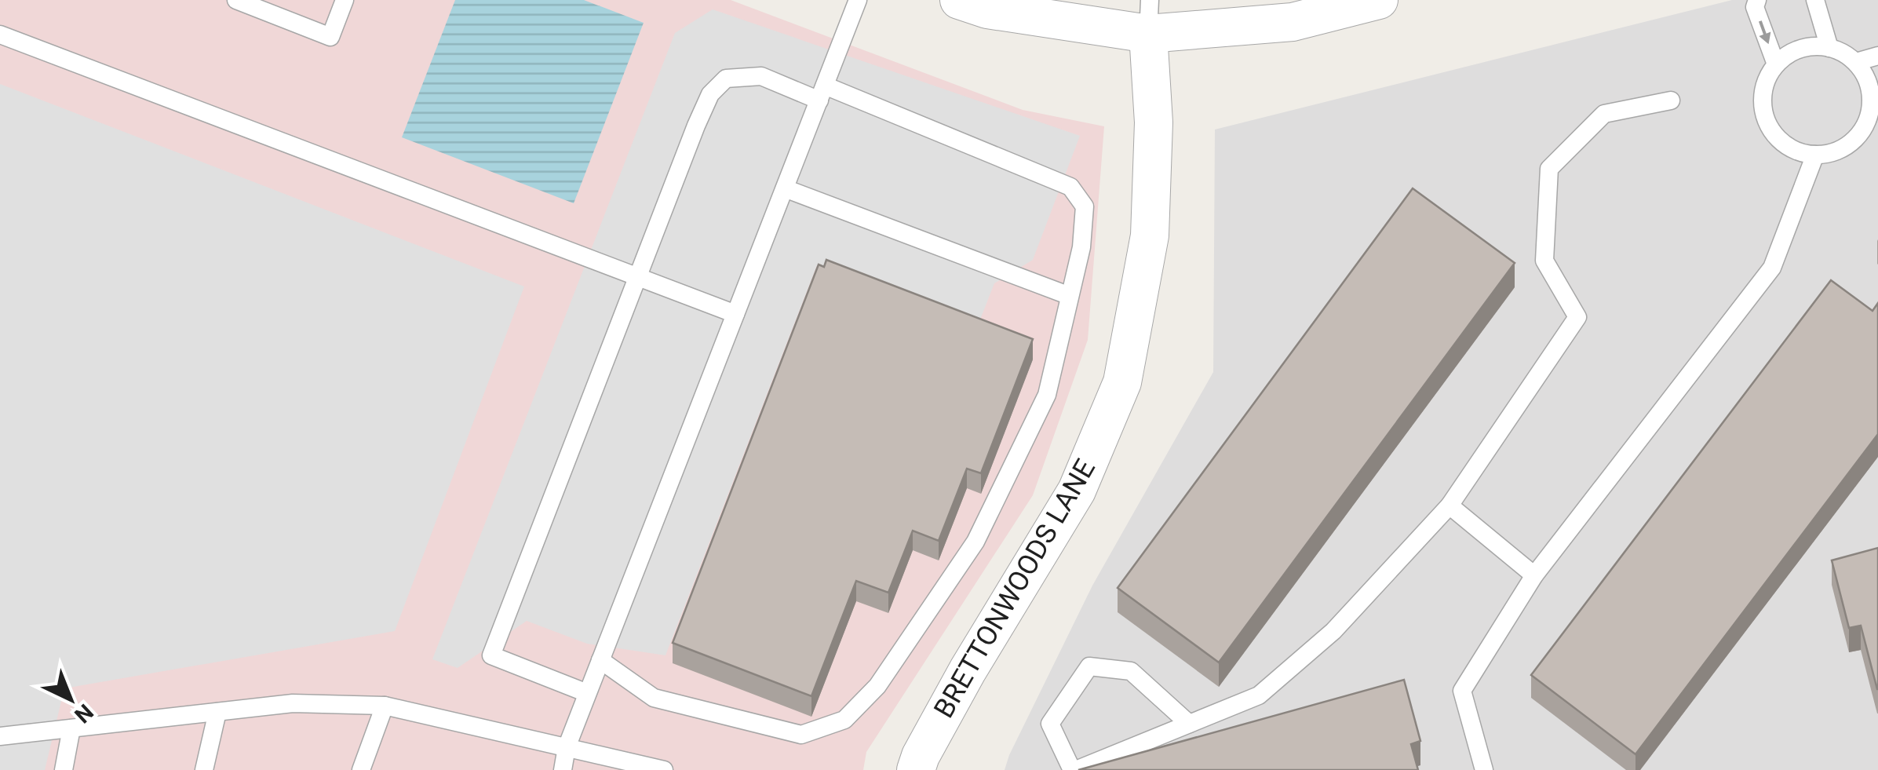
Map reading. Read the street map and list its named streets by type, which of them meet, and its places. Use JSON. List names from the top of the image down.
{
  "streets": {
    "street": ["BRETTONWOODS LANE"]
  },
  "north": "bottom right"
}
